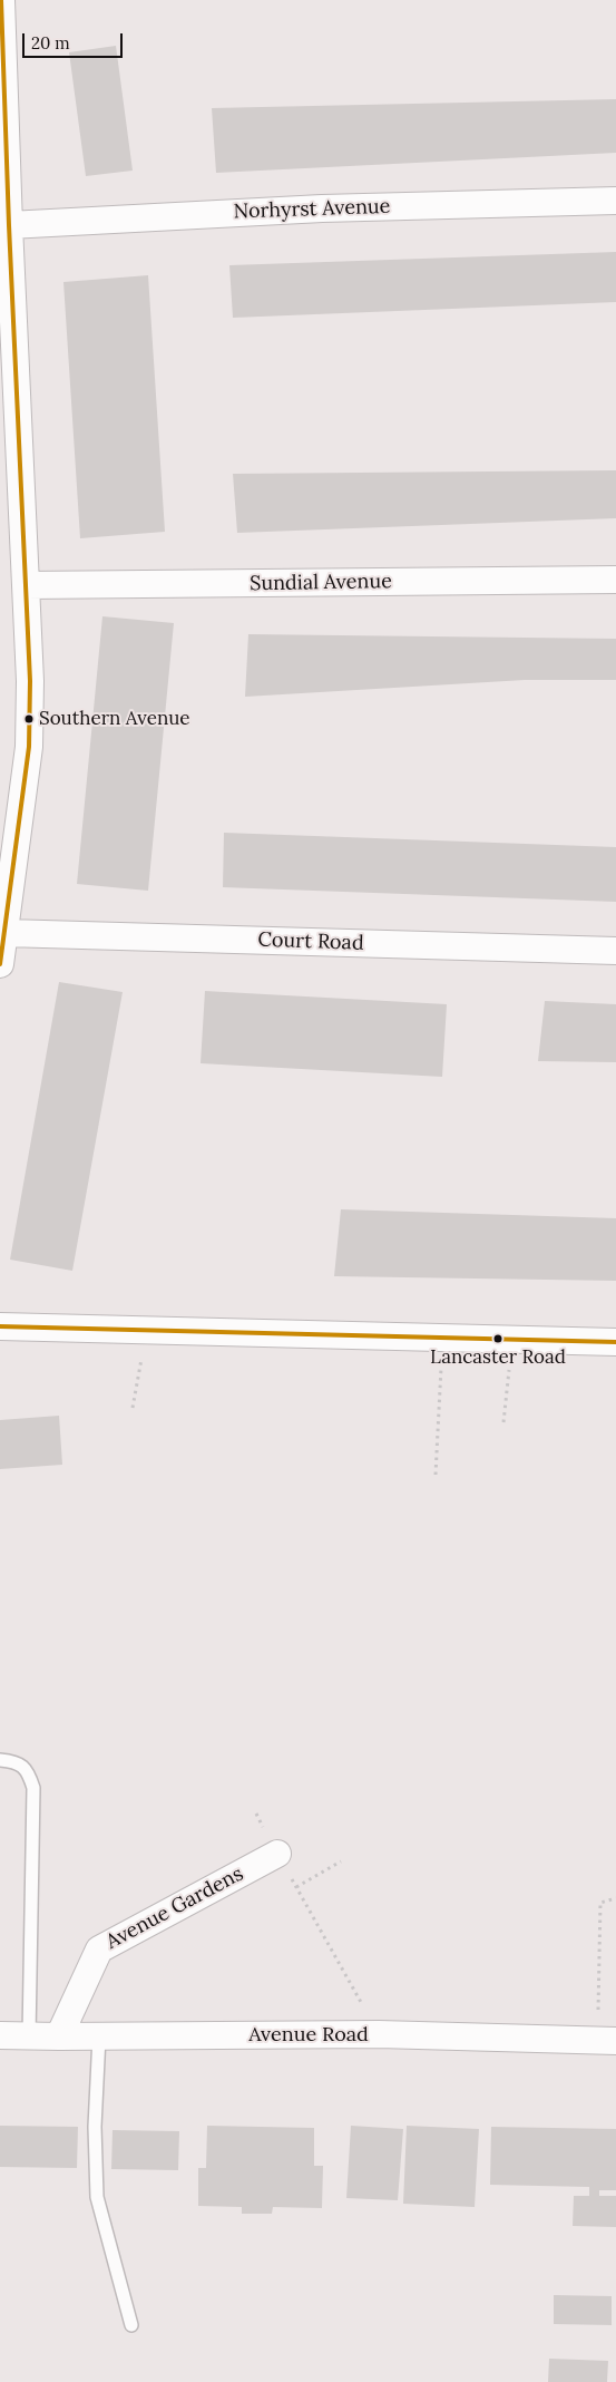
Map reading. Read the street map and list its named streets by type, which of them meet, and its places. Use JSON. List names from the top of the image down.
{
  "streets": {
    "street": [
      "Norhyrst Avenue",
      "Sundial Avenue",
      "Court Road",
      "Avenue Gardens",
      "Avenue Road"
    ]
  },
  "crossings": [
    ["Avenue Gardens", "Avenue Road"]
  ],
  "places": ["Southern Avenue", "Lancaster Road"],
  "scale_bar": "20 m"
}
